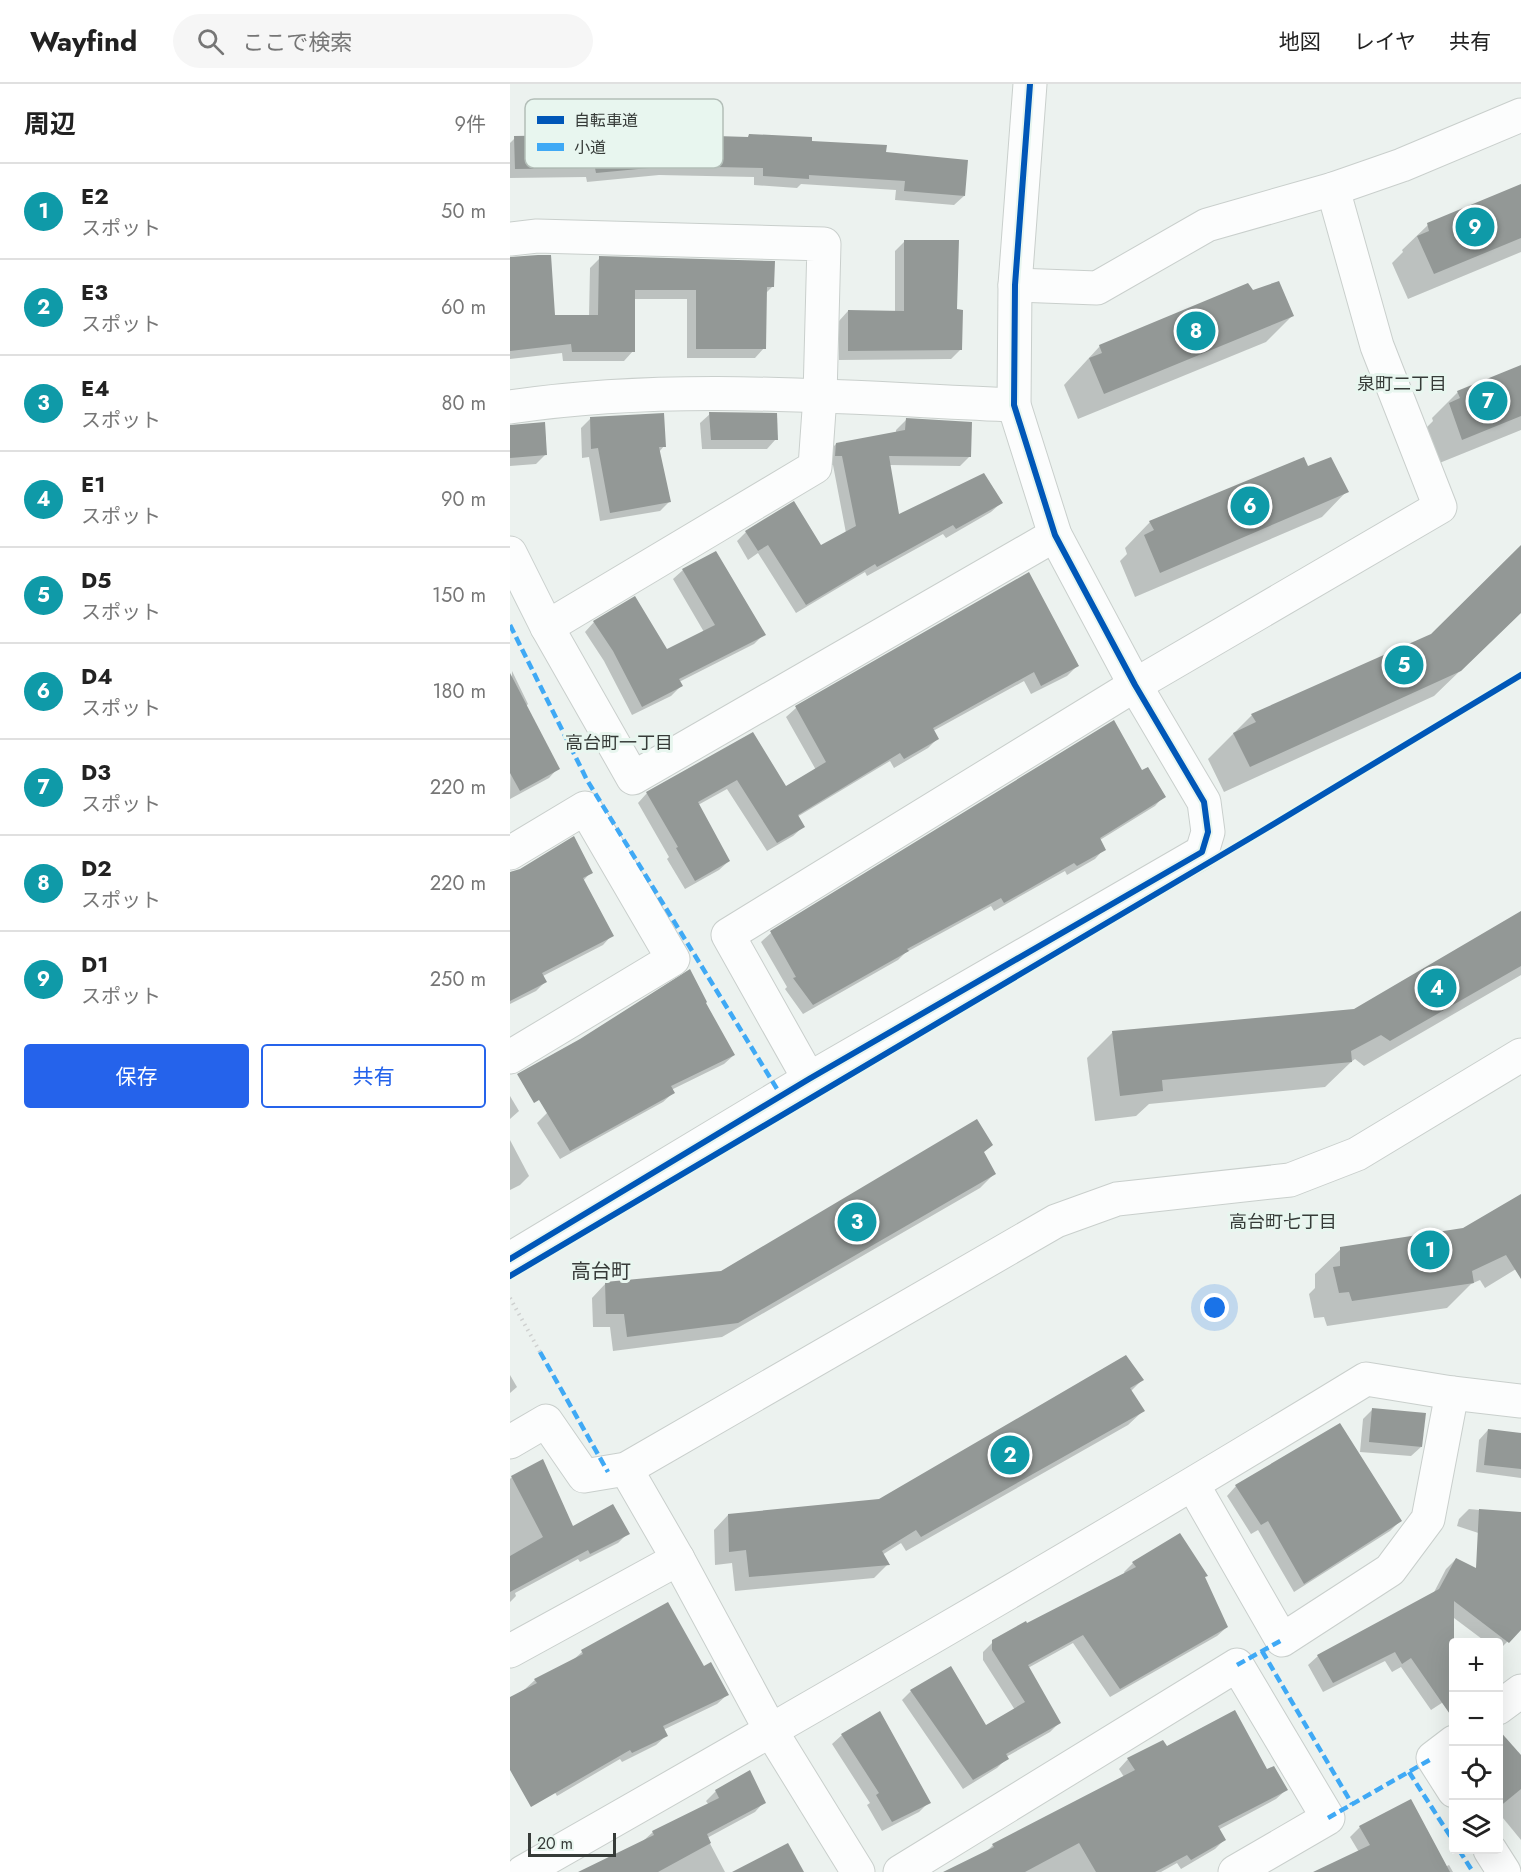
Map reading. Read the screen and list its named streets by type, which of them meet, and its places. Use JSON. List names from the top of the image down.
{
  "districts": [
    "泉町二丁目",
    "高台町一丁目",
    "高台町七丁目",
    "高台町"
  ],
  "legend": ["自転車道", "小道"],
  "scale_bar": "20 m",
  "page": {
    "header": "Wayfind",
    "search": "ここで検索",
    "nav": ["地図", "レイヤ", "共有"],
    "heading": ["周辺", "9件"],
    "list": [
      {
        "mark": "1",
        "name": "E2",
        "note": "スポット",
        "value": "50 m"
      },
      {
        "mark": "2",
        "name": "E3",
        "note": "スポット",
        "value": "60 m"
      },
      {
        "mark": "3",
        "name": "E4",
        "note": "スポット",
        "value": "80 m"
      },
      {
        "mark": "4",
        "name": "E1",
        "note": "スポット",
        "value": "90 m"
      },
      {
        "mark": "5",
        "name": "D5",
        "note": "スポット",
        "value": "150 m"
      },
      {
        "mark": "6",
        "name": "D4",
        "note": "スポット",
        "value": "180 m"
      },
      {
        "mark": "7",
        "name": "D3",
        "note": "スポット",
        "value": "220 m"
      },
      {
        "mark": "8",
        "name": "D2",
        "note": "スポット",
        "value": "220 m"
      },
      {
        "mark": "9",
        "name": "D1",
        "note": "スポット",
        "value": "250 m"
      }
    ],
    "pins": [
      "9",
      "8",
      "7",
      "6",
      "5",
      "4",
      "3",
      "1",
      "2"
    ],
    "buttons": ["保存", "共有"],
    "map_buttons": ["+", "−"],
    "scale": "20 m"
  }
}
